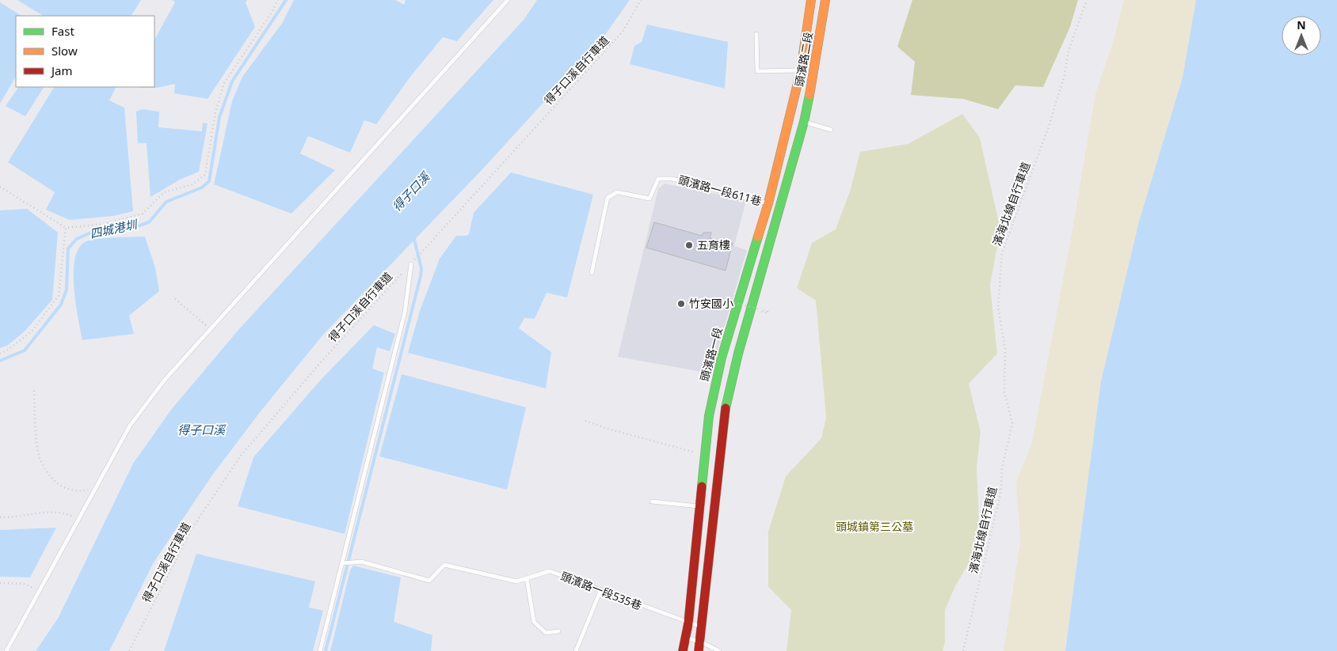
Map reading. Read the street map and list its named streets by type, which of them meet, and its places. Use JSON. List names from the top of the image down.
{
  "streets": {
    "main road": ["頭濱路二段", "頭濱路一段"],
    "lane": ["頭濱路一段611巷", "頭濱路一段535巷"],
    "path": ["得子口溪自行車道", "濱海北線自行車道"]
  },
  "crossings": [
    ["頭濱路二段", "頭濱路一段"],
    ["頭濱路一段611巷", "頭濱路一段"],
    ["頭濱路一段", "頭濱路一段535巷"]
  ],
  "water": ["得子口溪", "四城港圳"],
  "parks": ["頭城鎮第三公墓"],
  "places": ["五育樓", "竹安國小"],
  "legend": ["Fast", "Slow", "Jam"],
  "north": "top"
}
